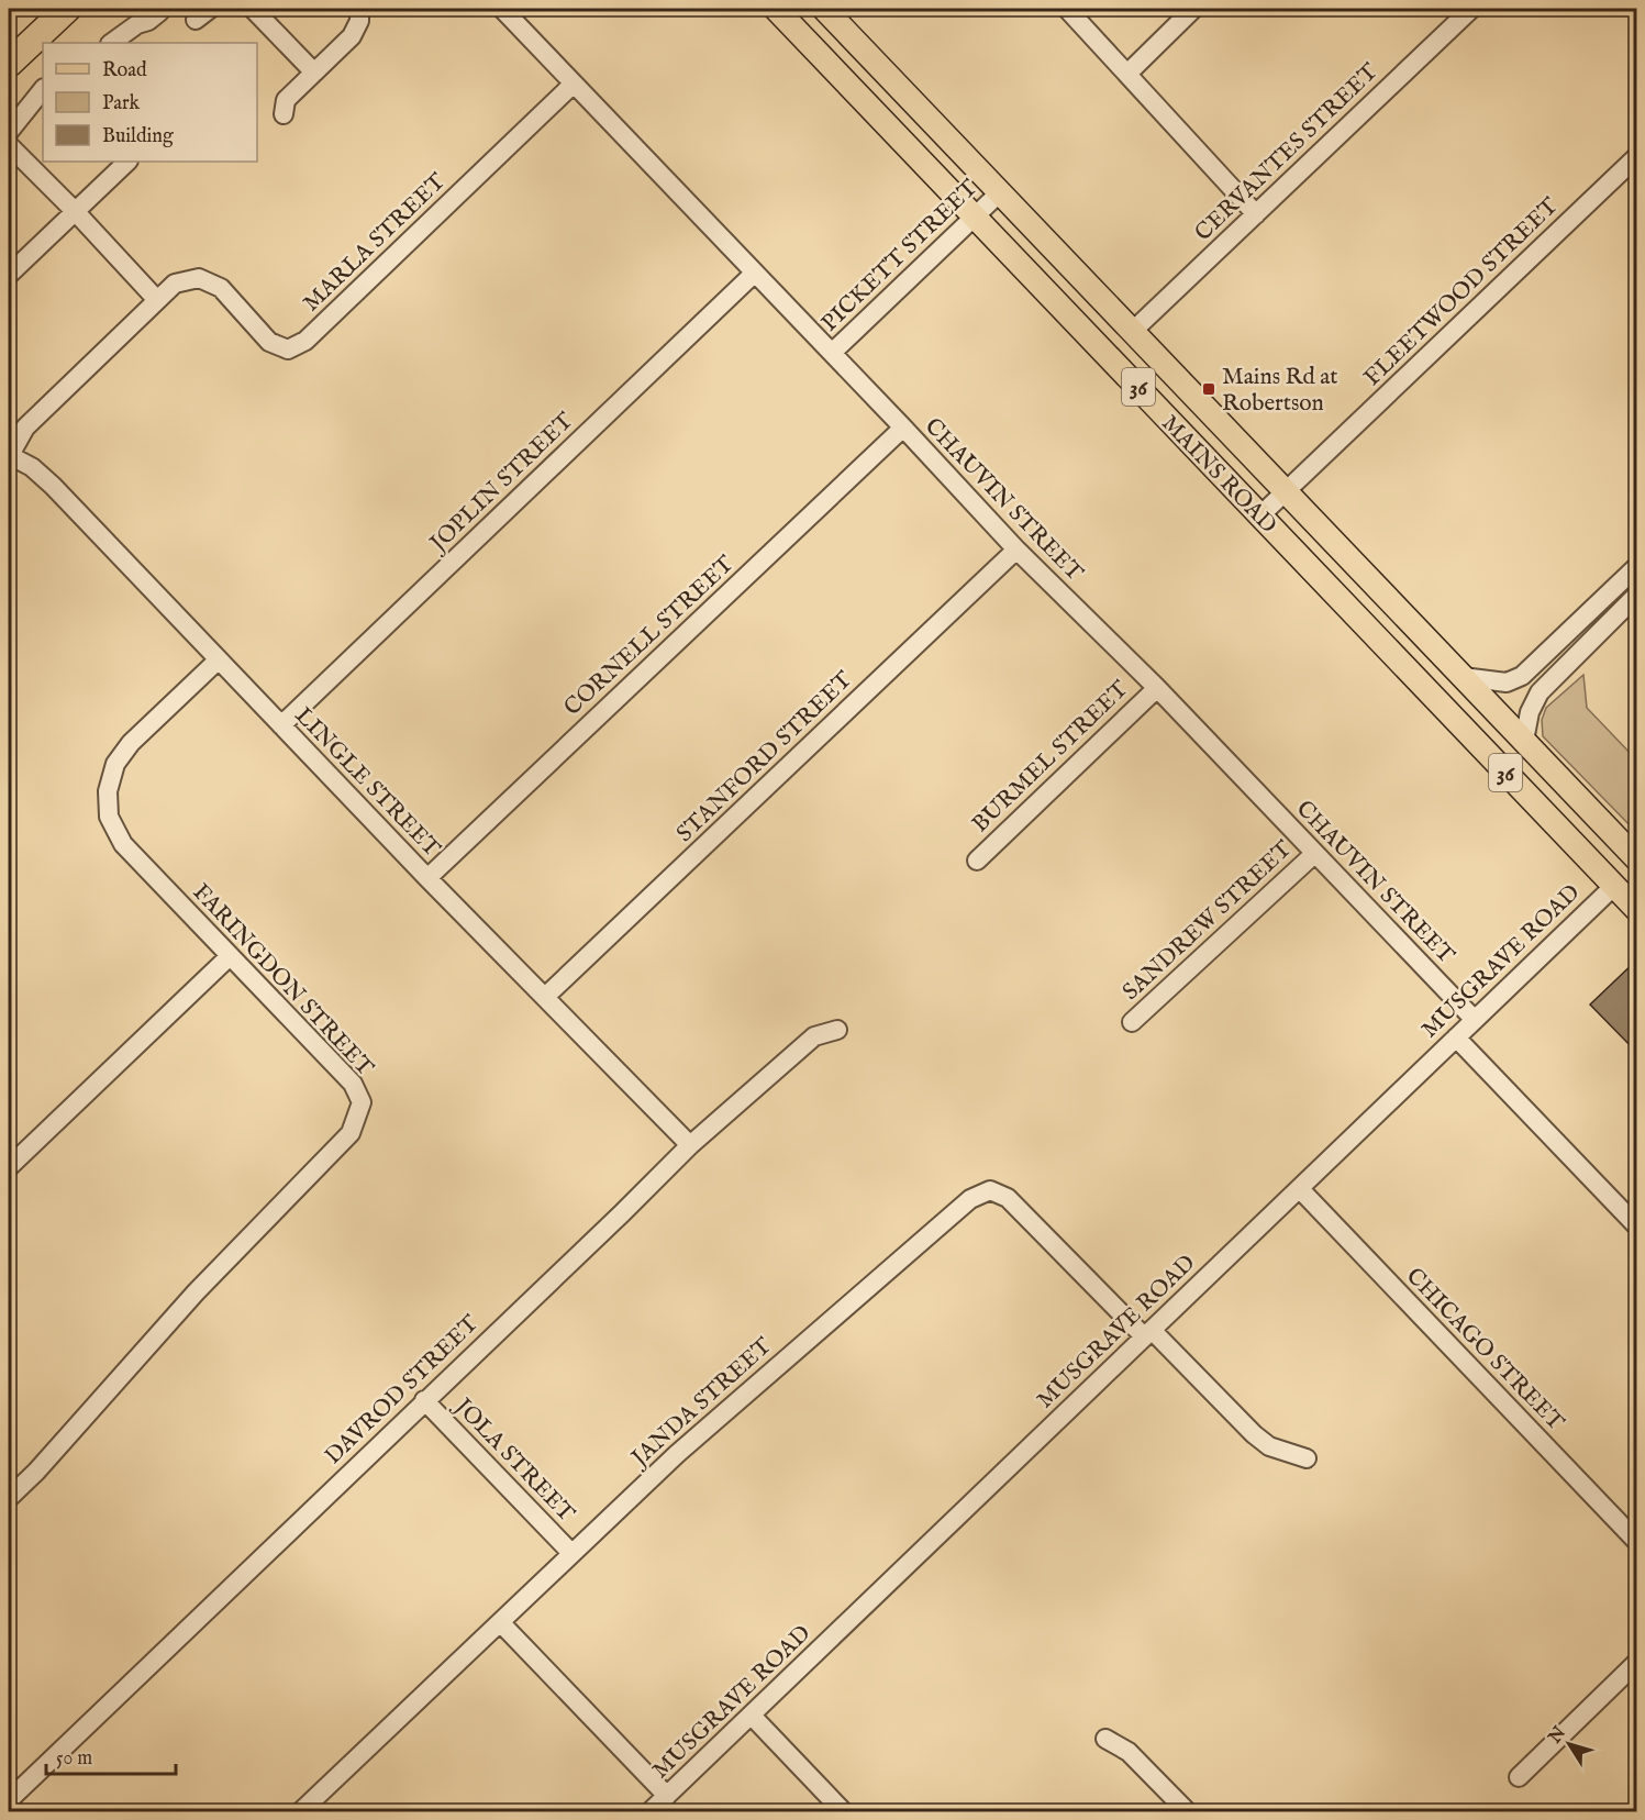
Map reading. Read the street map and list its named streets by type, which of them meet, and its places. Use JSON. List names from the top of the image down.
{
  "streets": {
    "main road": ["36", "MAINS ROAD"],
    "street": [
      "CERVANTES STREET",
      "MARLA STREET",
      "PICKETT STREET",
      "FLEETWOOD STREET",
      "JOPLIN STREET",
      "CHAUVIN STREET",
      "CORNELL STREET",
      "STANFORD STREET",
      "BURMEL STREET",
      "LINGLE STREET",
      "SANDREW STREET",
      "MUSGRAVE ROAD",
      "FARINGDON STREET",
      "CHICAGO STREET",
      "DAVROD STREET",
      "JANDA STREET",
      "JOLA STREET"
    ]
  },
  "crossings": [
    ["CERVANTES STREET", "MAINS ROAD"],
    ["MARLA STREET", "CHAUVIN STREET"],
    ["PICKETT STREET", "MAINS ROAD"],
    ["PICKETT STREET", "CHAUVIN STREET"],
    ["FLEETWOOD STREET", "MAINS ROAD"],
    ["MAINS ROAD", "MUSGRAVE ROAD"],
    ["JOPLIN STREET", "CHAUVIN STREET"],
    ["JOPLIN STREET", "LINGLE STREET"],
    ["CHAUVIN STREET", "CORNELL STREET"],
    ["CHAUVIN STREET", "STANFORD STREET"],
    ["CHAUVIN STREET", "BURMEL STREET"],
    ["CHAUVIN STREET", "SANDREW STREET"],
    ["CHAUVIN STREET", "MUSGRAVE ROAD"],
    ["CORNELL STREET", "LINGLE STREET"],
    ["STANFORD STREET", "LINGLE STREET"],
    ["LINGLE STREET", "FARINGDON STREET"],
    ["LINGLE STREET", "DAVROD STREET"],
    ["MUSGRAVE ROAD", "CHICAGO STREET"],
    ["MUSGRAVE ROAD", "JANDA STREET"],
    ["DAVROD STREET", "JOLA STREET"],
    ["JANDA STREET", "JOLA STREET"]
  ],
  "places": {
    "transit": ["Mains Rd at Robertson"]
  },
  "legend": ["Road", "Park", "Building"],
  "scale_bar": "50 m",
  "north": "top left"
}
